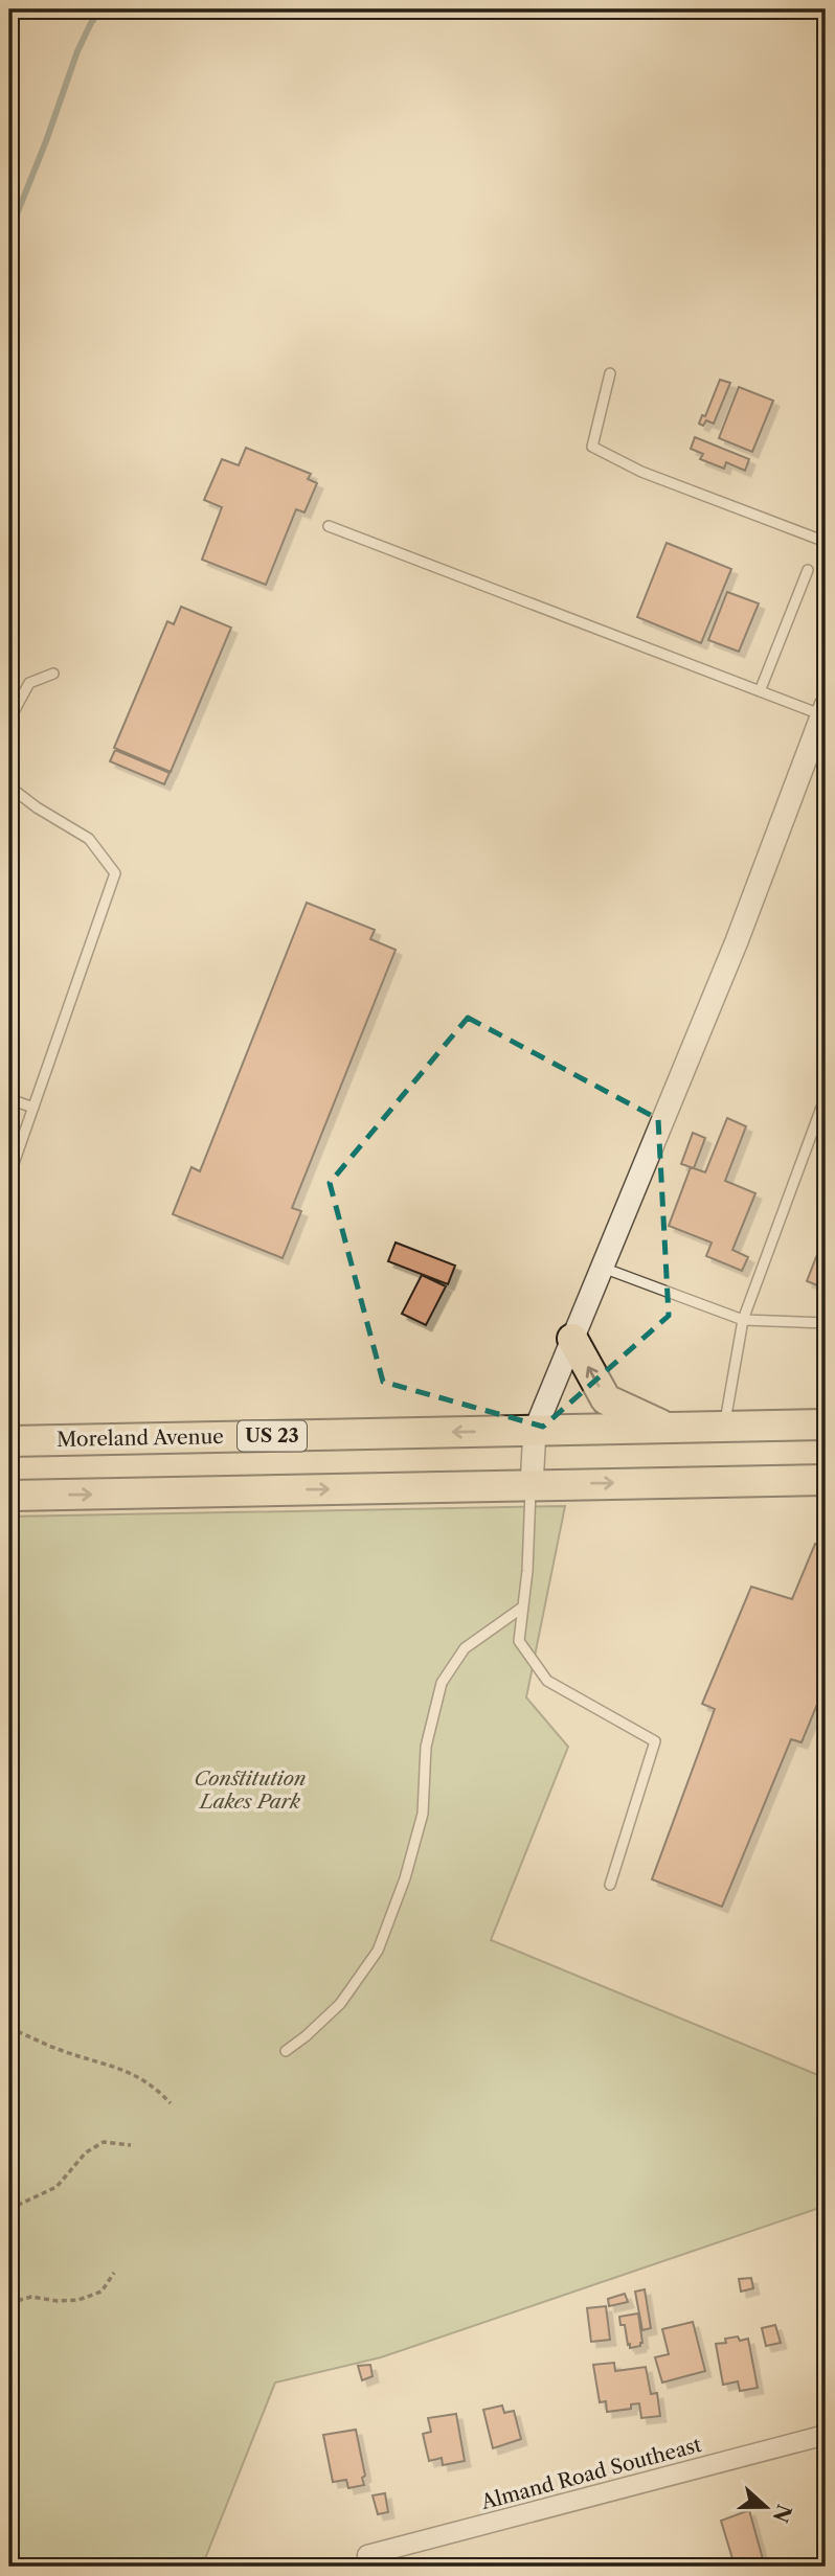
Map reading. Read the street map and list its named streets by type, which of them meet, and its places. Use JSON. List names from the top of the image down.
{
  "streets": {
    "highway": ["US 23", "Moreland Avenue"],
    "street": ["Almand Road Southeast"]
  },
  "crossings": [
    ["US 23", "Moreland Avenue"]
  ],
  "parks": ["Constitution Lakes Park"],
  "north": "right"
}
